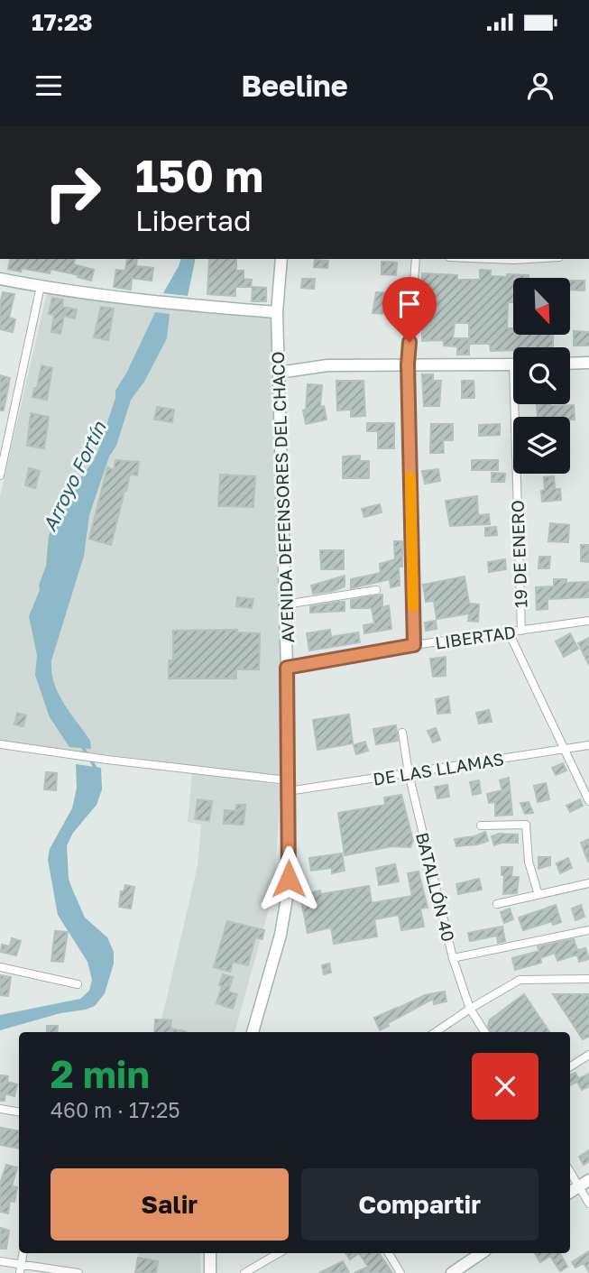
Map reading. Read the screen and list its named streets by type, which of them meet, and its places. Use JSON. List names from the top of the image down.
{
  "streets": {
    "main road": ["AVENIDA DEFENSORES DEL CHACO"],
    "street": [
      "19 DE ENERO",
      "LIBERTAD",
      "DE LAS LLAMAS",
      "BATALLÓN 40"
    ]
  },
  "crossings": [
    ["AVENIDA DEFENSORES DEL CHACO", "LIBERTAD"],
    ["AVENIDA DEFENSORES DEL CHACO", "DE LAS LLAMAS"],
    ["19 DE ENERO", "LIBERTAD"],
    ["19 DE ENERO", "DE LAS LLAMAS"],
    ["DE LAS LLAMAS", "BATALLÓN 40"]
  ],
  "water": ["Arroyo Fortín"],
  "north": "bottom right",
  "page": {
    "status": "17:23",
    "header": "Beeline",
    "turn": ["150 m", "Libertad"],
    "heading": ["2 min", "460 m · 17:25"],
    "buttons": ["Salir", "Compartir"]
  }
}
